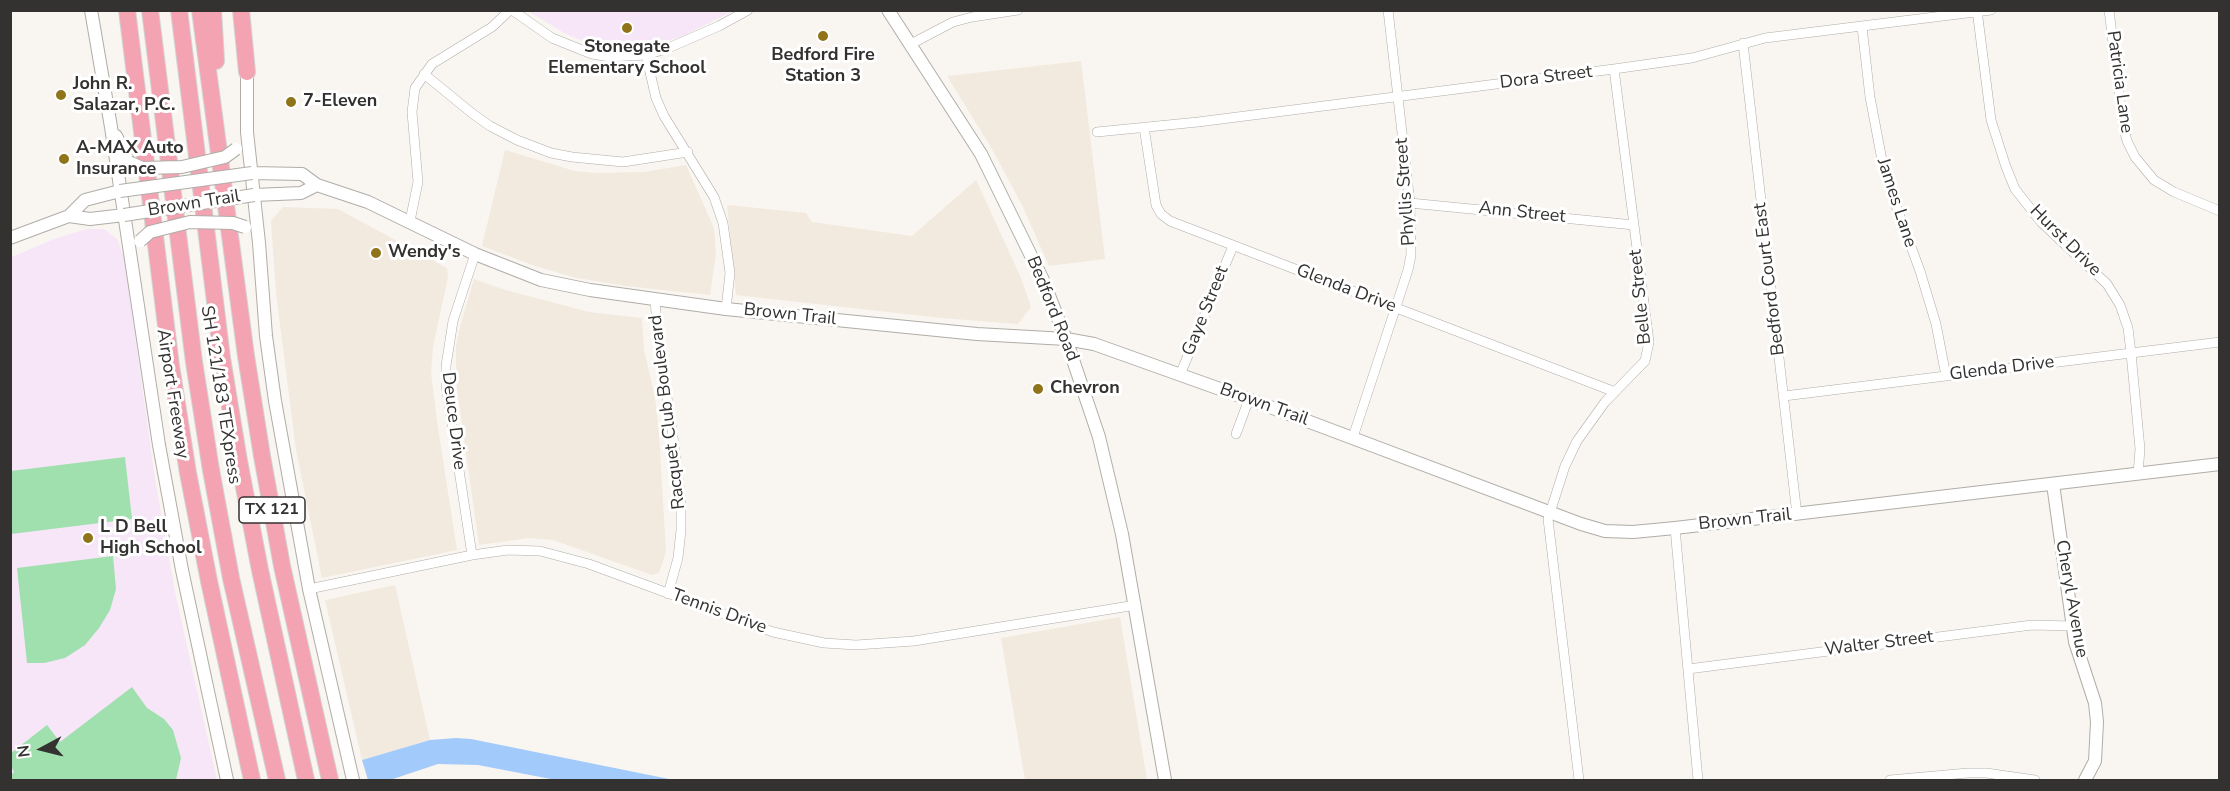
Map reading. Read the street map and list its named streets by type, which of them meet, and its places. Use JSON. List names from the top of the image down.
{
  "streets": {
    "highway": ["Airport Freeway", "SH 121/183 TEXpress", "TX 121"],
    "street": [
      "Dora Street",
      "Patricia Lane",
      "Phyllis Street",
      "James Lane",
      "Brown Trail",
      "Ann Street",
      "Hurst Drive",
      "Bedford Court East",
      "Glenda Drive",
      "Belle Street",
      "Bedford Road",
      "Gaye Street",
      "Racquet Club Boulevard",
      "Deuce Drive",
      "Cheryl Avenue",
      "Tennis Drive",
      "Walter Street"
    ]
  },
  "crossings": [
    ["Dora Street", "Phyllis Street"],
    ["Dora Street", "James Lane"],
    ["Dora Street", "Hurst Drive"],
    ["Dora Street", "Bedford Court East"],
    ["Dora Street", "Glenda Drive"],
    ["Dora Street", "Belle Street"],
    ["Phyllis Street", "Brown Trail"],
    ["Phyllis Street", "Ann Street"],
    ["Phyllis Street", "Glenda Drive"],
    ["James Lane", "Glenda Drive"],
    ["Brown Trail", "Hurst Drive"],
    ["Brown Trail", "Bedford Court East"],
    ["Brown Trail", "Belle Street"],
    ["Brown Trail", "Bedford Road"],
    ["Brown Trail", "Gaye Street"],
    ["Brown Trail", "Airport Freeway"],
    ["Brown Trail", "Racquet Club Boulevard"],
    ["Brown Trail", "Deuce Drive"],
    ["Brown Trail", "Cheryl Avenue"],
    ["Ann Street", "Belle Street"],
    ["Hurst Drive", "Glenda Drive"],
    ["Bedford Court East", "Glenda Drive"],
    ["Glenda Drive", "Belle Street"],
    ["Glenda Drive", "Gaye Street"],
    ["Bedford Road", "Tennis Drive"],
    ["Racquet Club Boulevard", "Tennis Drive"],
    ["Deuce Drive", "Tennis Drive"],
    ["Cheryl Avenue", "Walter Street"]
  ],
  "places": [
    "Stonegate Elementary School",
    "Bedford Fire Station 3",
    "John R. Salazar, P.C.",
    "7-Eleven",
    "A-MAX Auto Insurance",
    "Wendy's",
    "Chevron",
    "L D Bell High School"
  ],
  "north": "left"
}
